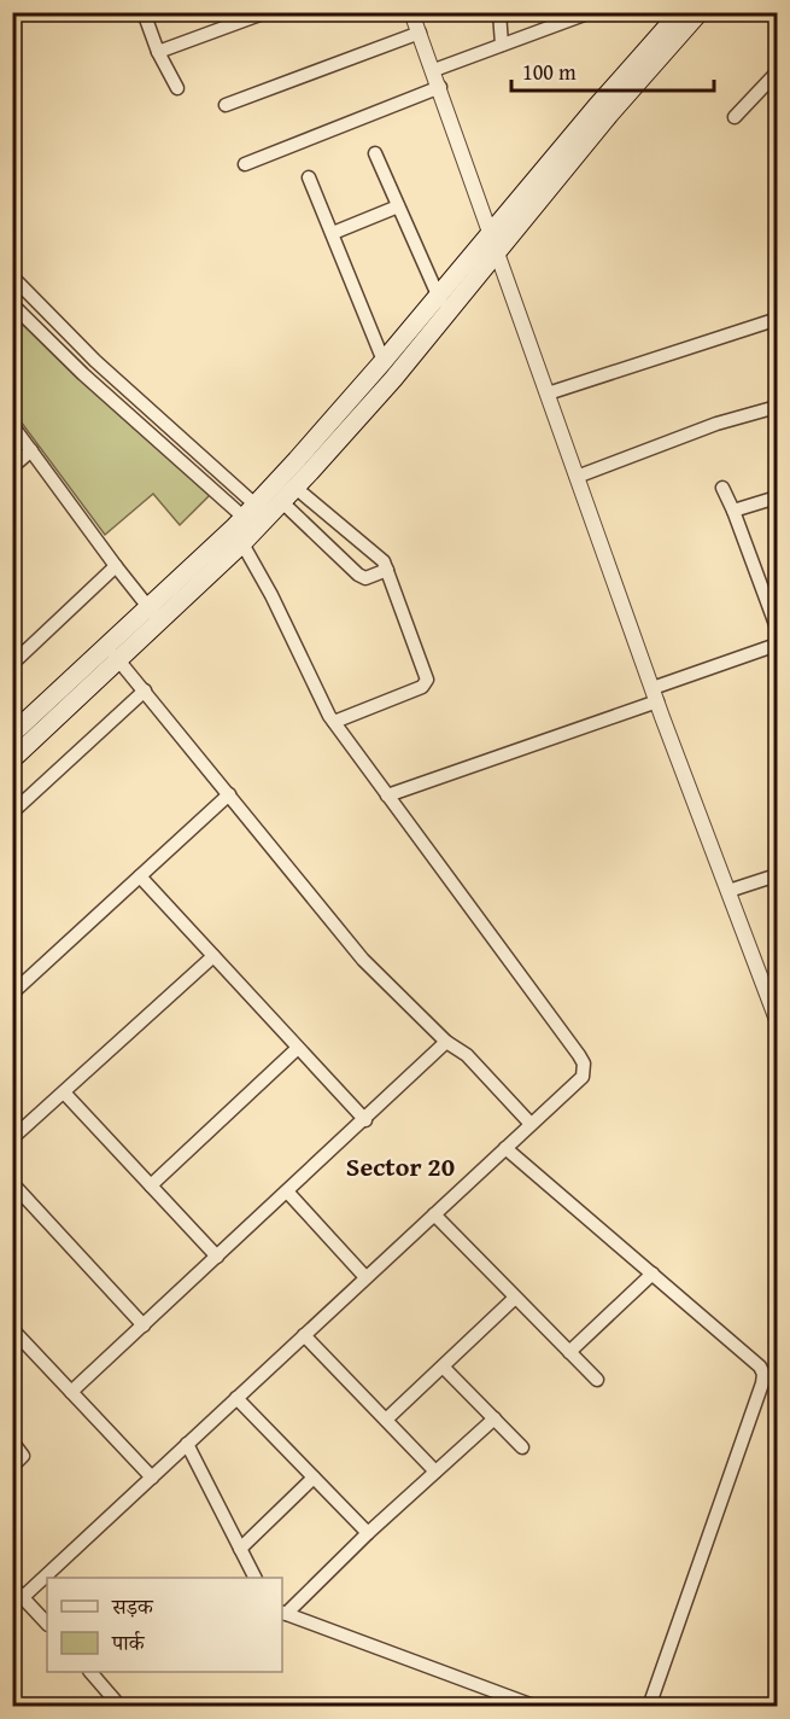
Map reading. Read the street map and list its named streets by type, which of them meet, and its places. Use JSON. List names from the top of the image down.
{
  "districts": ["Sector 20"],
  "legend": ["सड़क", "पार्क"],
  "scale_bar": "100 m"
}
